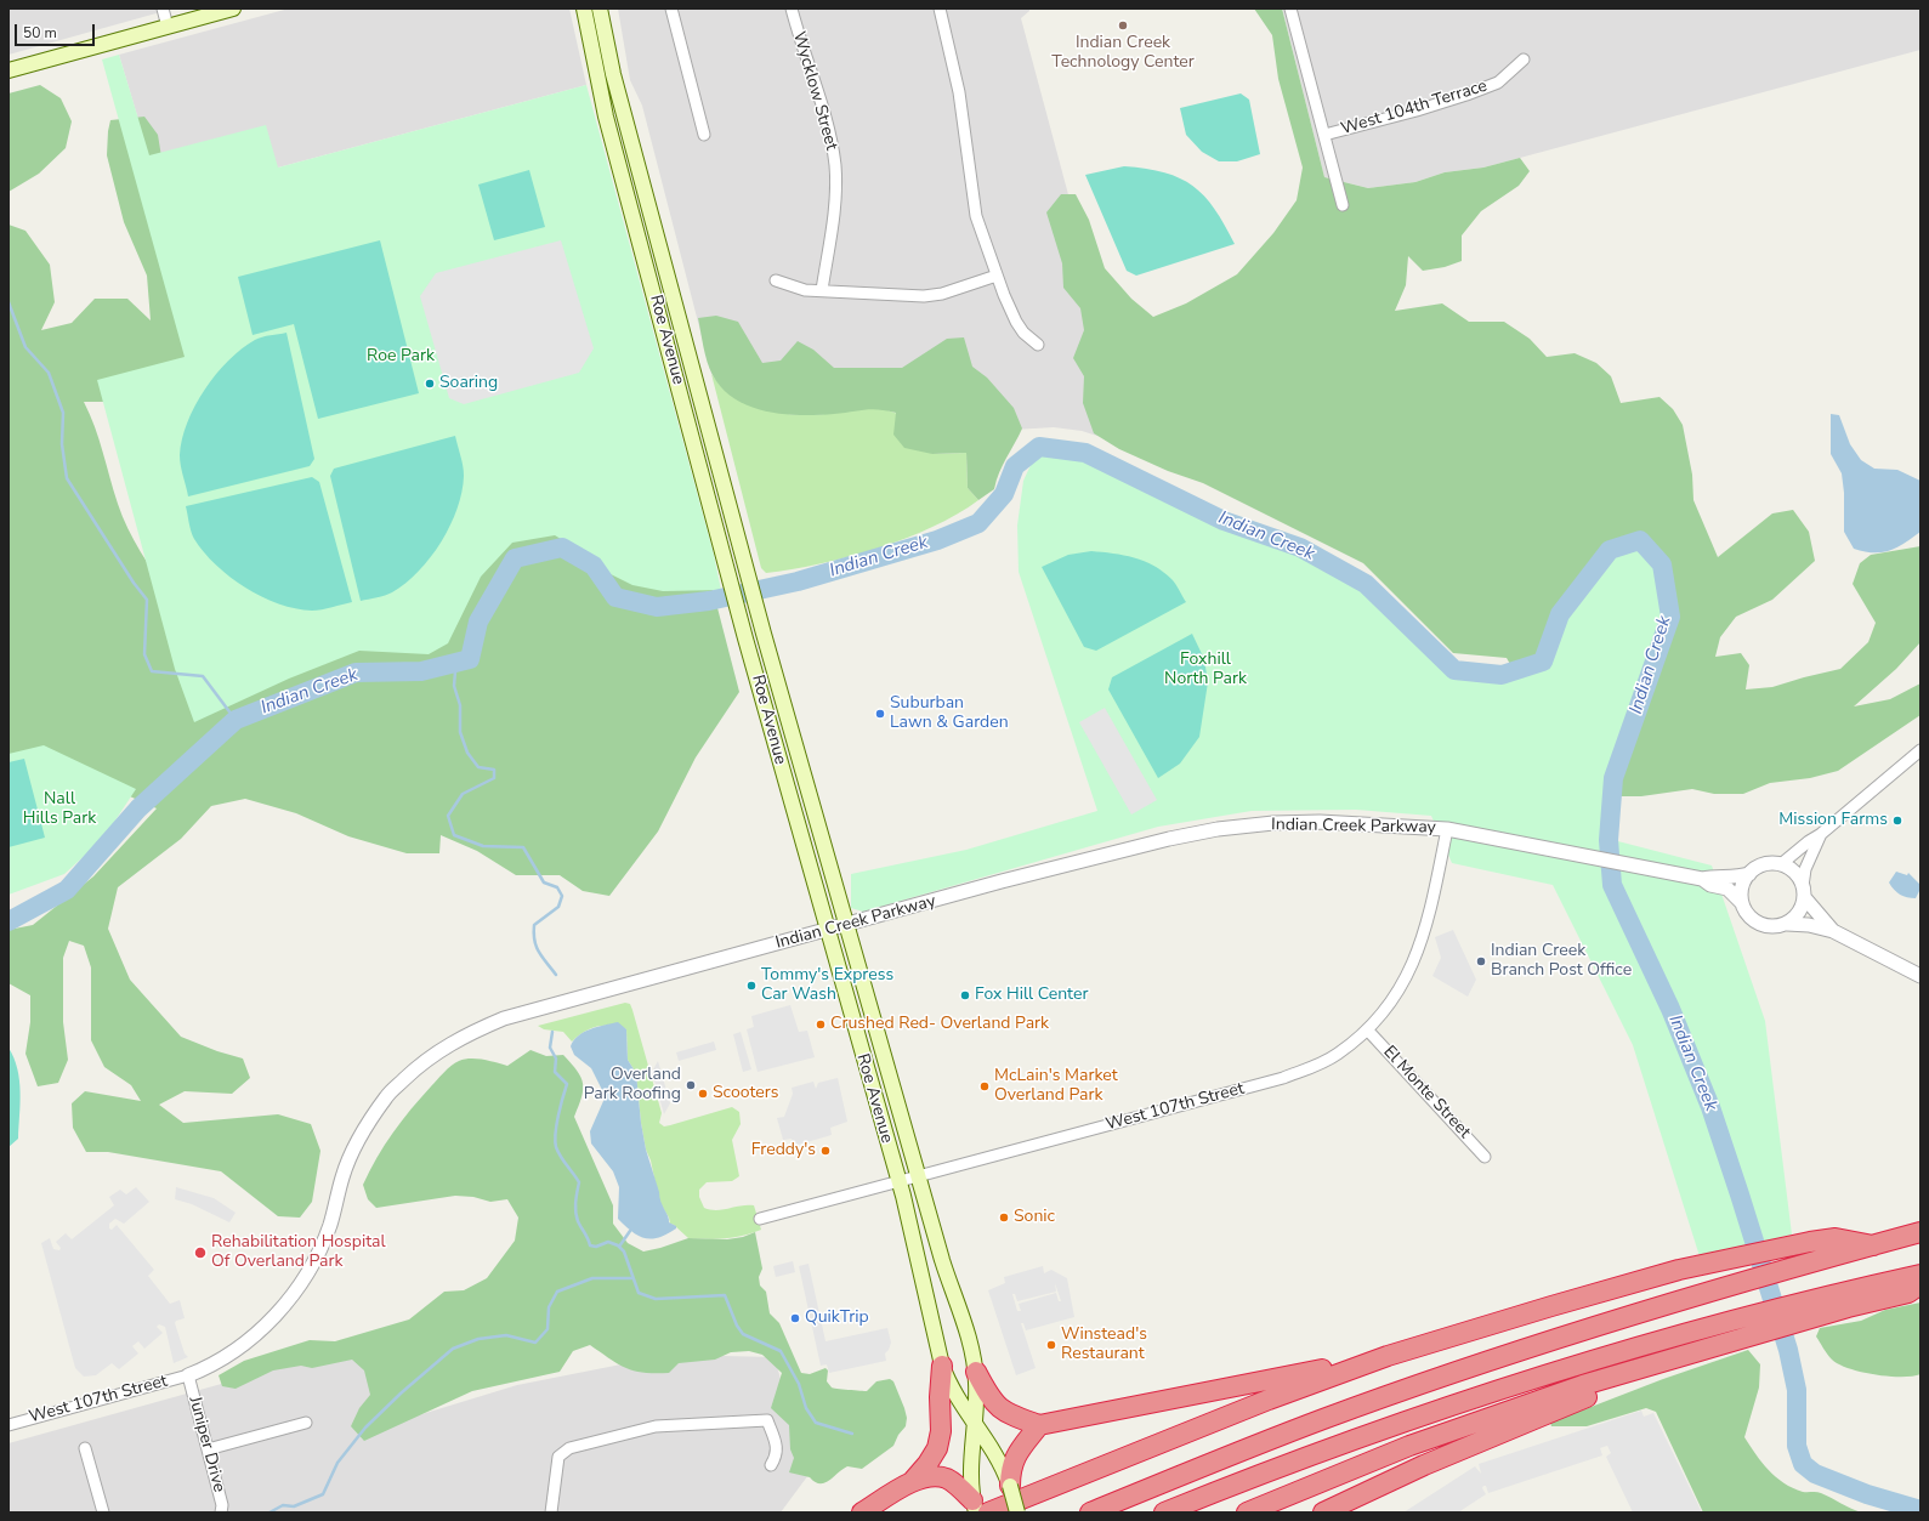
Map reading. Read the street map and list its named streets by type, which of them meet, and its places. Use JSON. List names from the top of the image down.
{
  "streets": {
    "main road": ["Roe Avenue"],
    "street": [
      "Wycklow Street",
      "West 104th Terrace",
      "Indian Creek Parkway",
      "El Monte Street",
      "West 107th Street",
      "Juniper Drive"
    ]
  },
  "crossings": [
    ["Roe Avenue", "Indian Creek Parkway"],
    ["Roe Avenue", "West 107th Street"],
    ["Indian Creek Parkway", "West 107th Street"],
    ["Indian Creek Parkway", "Juniper Drive"],
    ["El Monte Street", "West 107th Street"],
    ["West 107th Street", "Juniper Drive"]
  ],
  "water": ["Indian Creek"],
  "parks": ["Roe Park", "Foxhill North Park", "Nall Hills Park"],
  "places": [
    "Indian Creek Technology Center",
    "Soaring",
    "Suburban Lawn & Garden",
    "Mission Farms",
    "Indian Creek Branch Post Office",
    "Tommy's Express Car Wash",
    "Fox Hill Center",
    "Crushed Red- Overland Park",
    "Overland Park Roofing",
    "McLain's Market Overland Park",
    "Scooters",
    "Freddy's",
    "Sonic",
    "Rehabilitation Hospital Of Overland Park",
    "QuikTrip",
    "Winstead's Restaurant"
  ],
  "scale_bar": "50 m"
}
